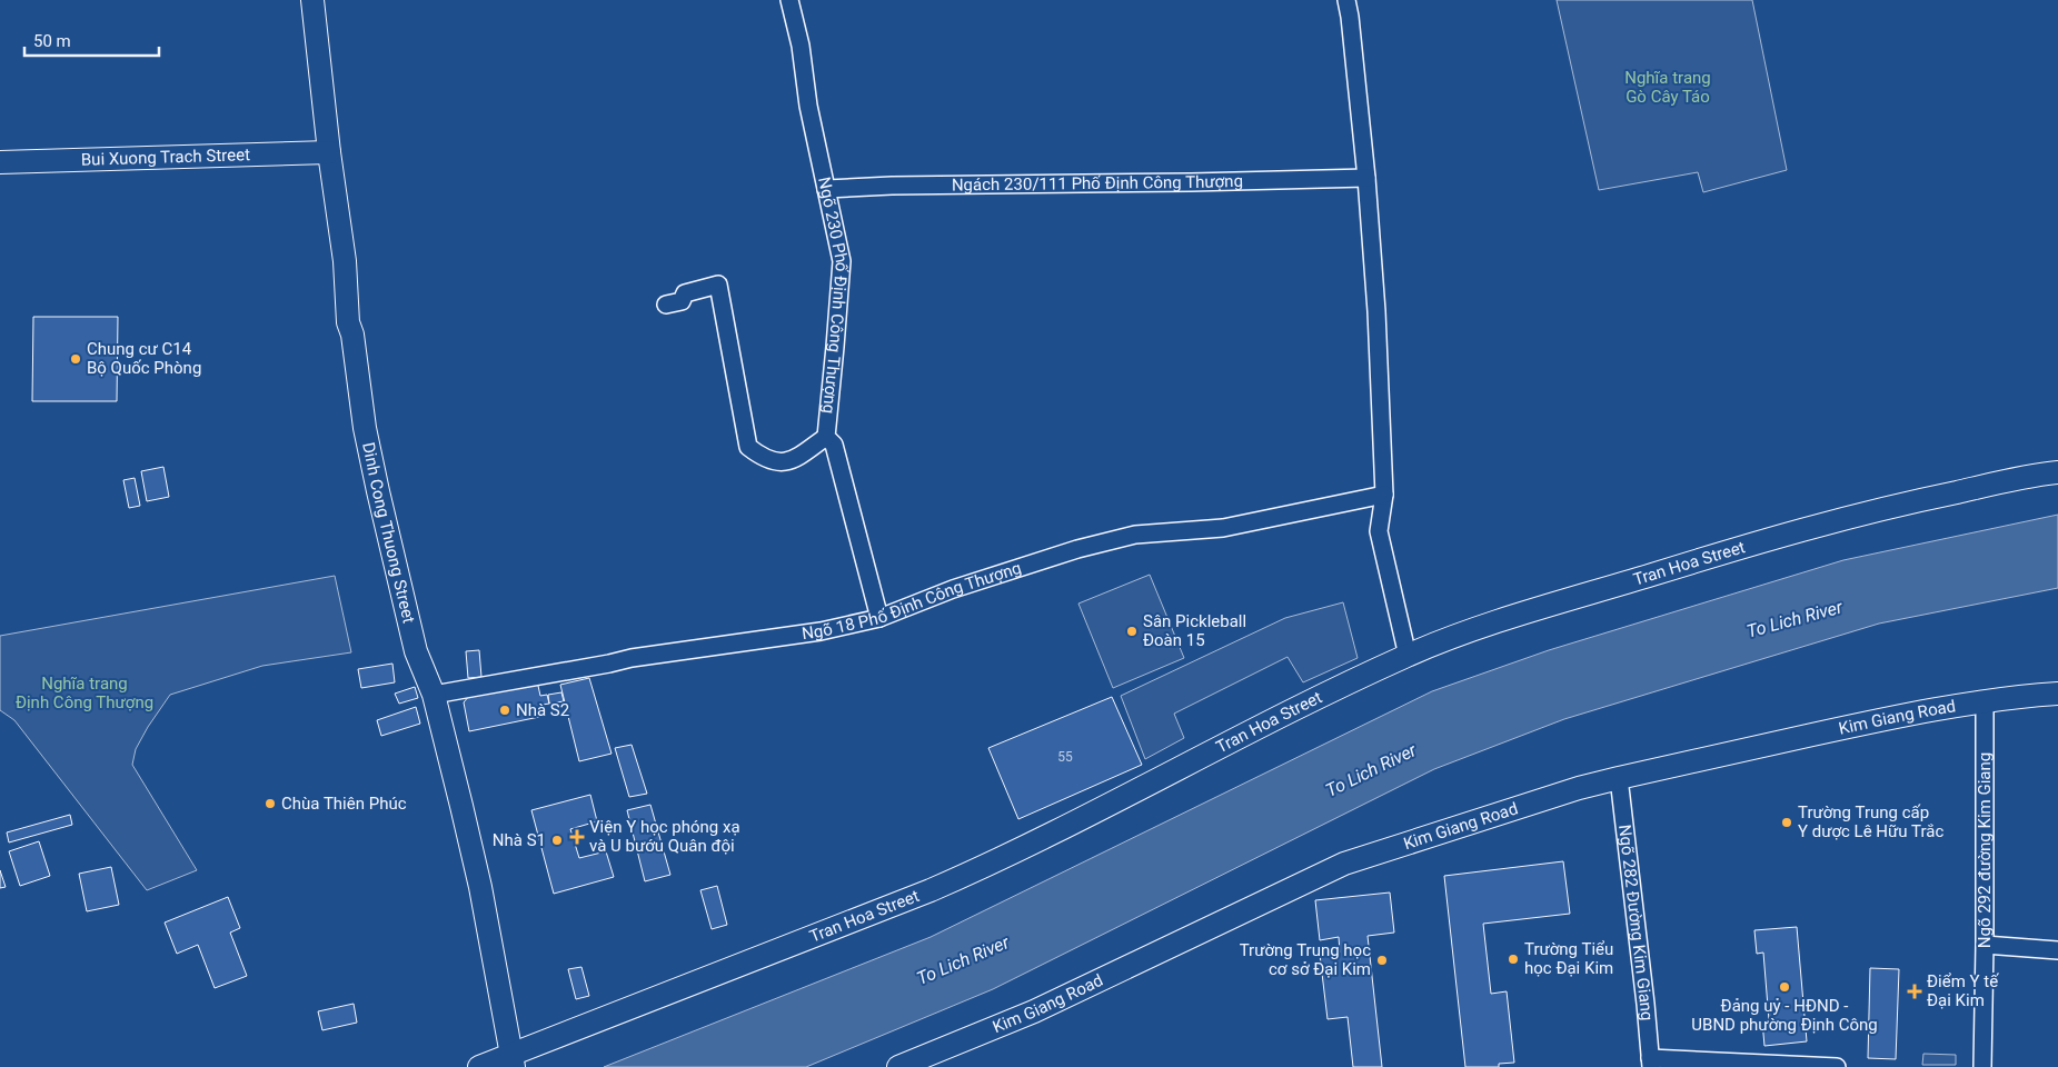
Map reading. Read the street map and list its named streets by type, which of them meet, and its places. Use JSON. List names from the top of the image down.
{
  "streets": {
    "main road": [
      "Bui Xuong Trach Street",
      "Dinh Cong Thuong Street",
      "Tran Hoa Street",
      "Kim Giang Road"
    ],
    "street": [
      "Ngách 230/111 Phố Định Công Thượng",
      "Ngõ 230 Phố Định Công Thượng",
      "Ngõ 18 Phố Định Công Thượng",
      "Ngõ 292 đường Kim Giang",
      "Ngõ 282 Đường Kim Giang"
    ]
  },
  "crossings": [
    ["Bui Xuong Trach Street", "Dinh Cong Thuong Street"],
    ["Ngách 230/111 Phố Định Công Thượng", "Ngõ 230 Phố Định Công Thượng"],
    ["Ngõ 230 Phố Định Công Thượng", "Ngõ 18 Phố Định Công Thượng"],
    ["Dinh Cong Thuong Street", "Tran Hoa Street"],
    ["Dinh Cong Thuong Street", "Ngõ 18 Phố Định Công Thượng"],
    ["Kim Giang Road", "Ngõ 292 đường Kim Giang"],
    ["Kim Giang Road", "Ngõ 282 Đường Kim Giang"]
  ],
  "water": ["To Lich River"],
  "parks": ["Nghĩa trang Gò Cây Táo", "Nghĩa trang Định Công Thượng"],
  "places": {
    "other": [
      "Chung cư C14 Bộ Quốc Phòng",
      "Sân Pickleball Đoàn 15",
      "Nhà S2",
      "Chùa Thiên Phúc",
      "Trường Trung cấp Y dược Lê Hữu Trắc",
      "Nhà S1",
      "Trường Tiểu học Đại Kim",
      "Trường Trung học cơ sở Đại Kim",
      "Đảng uỷ - HĐND - UBND phường Định Công"
    ],
    "health": ["Viện Y học phóng xạ và U bướu Quân đội", "Điểm Y tế Đại Kim"]
  },
  "house_numbers": ["55"],
  "scale_bar": "50 m"
}
